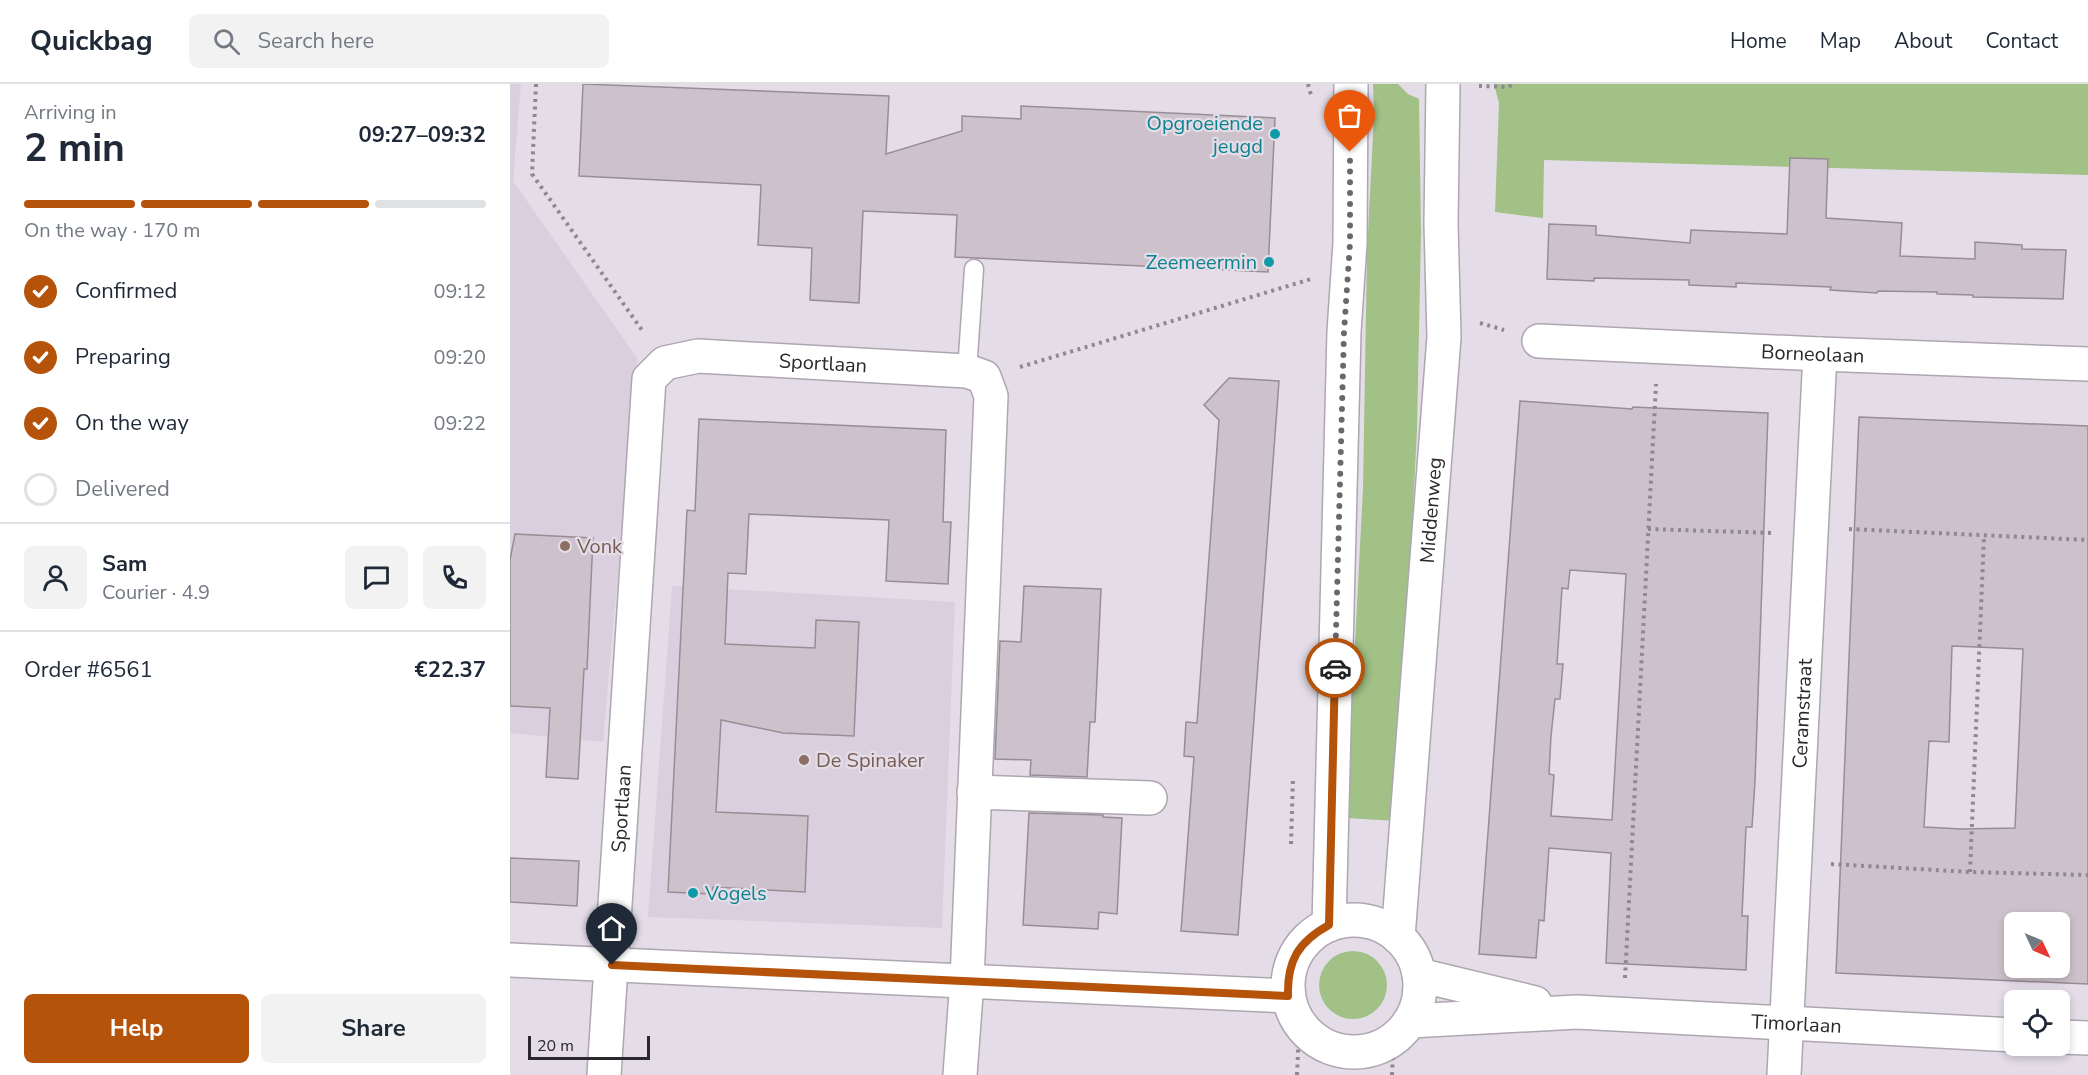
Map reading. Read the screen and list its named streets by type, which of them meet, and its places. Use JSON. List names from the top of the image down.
{
  "streets": {
    "street": [
      "Borneolaan",
      "Sportlaan",
      "Middenweg",
      "Ceramstraat",
      "Timorlaan"
    ]
  },
  "crossings": [
    ["Borneolaan", "Ceramstraat"],
    ["Middenweg", "Timorlaan"],
    ["Ceramstraat", "Timorlaan"]
  ],
  "places": [
    "Opgroeiende jeugd",
    "Zeemeermin",
    "Vonk",
    "De Spinaker",
    "Vogels"
  ],
  "scale_bar": "20 m",
  "north": "bottom right",
  "page": {
    "header": "Quickbag",
    "search": "Search here",
    "nav": [
      "Home",
      "Map",
      "About",
      "Contact"
    ],
    "heading": ["2 min", "Arriving in", "09:27–09:32"],
    "panel": [
      "Sam",
      "Courier · 4.9",
      "Order #6561",
      "€22.37"
    ],
    "bar": "On the way · 170 m",
    "list": [
      ["Confirmed", "09:12"],
      ["Preparing", "09:20"],
      ["On the way", "09:22"],
      "Delivered"
    ],
    "buttons": ["Help", "Share"],
    "scale": "20 m"
  }
}
